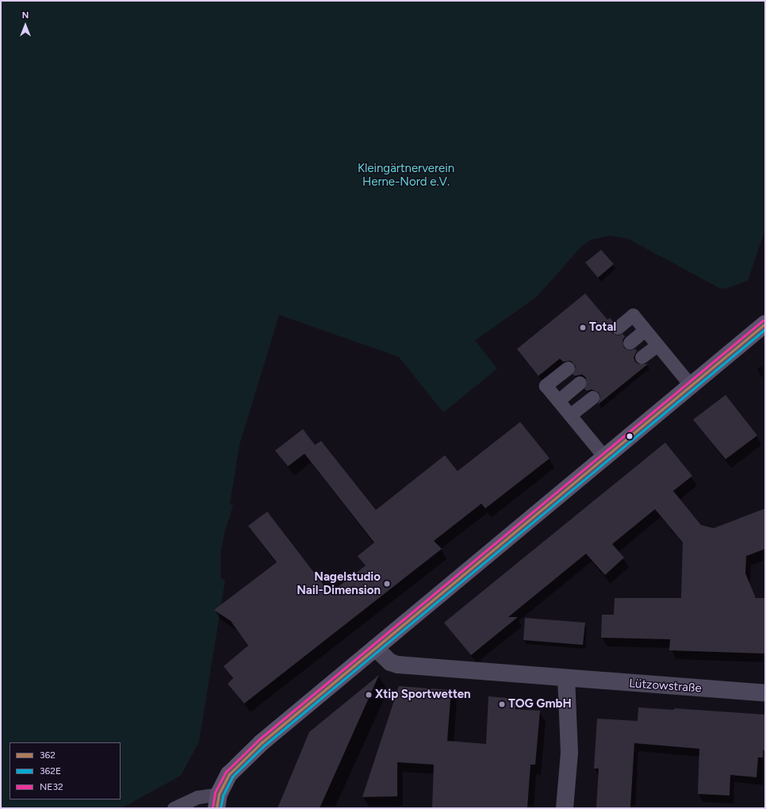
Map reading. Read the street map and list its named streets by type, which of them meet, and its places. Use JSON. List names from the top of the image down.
{
  "streets": {
    "street": ["Lützowstraße"]
  },
  "parks": ["Kleingärtnerverein Herne-Nord e.V."],
  "places": [
    "Total",
    "Nagelstudio Nail-Dimension",
    "Xtip Sportwetten",
    "TOG GmbH"
  ],
  "lines": ["transit line NE32", "transit line 362", "transit line 362E"],
  "legend": ["362", "362E", "NE32"],
  "north": "top"
}
